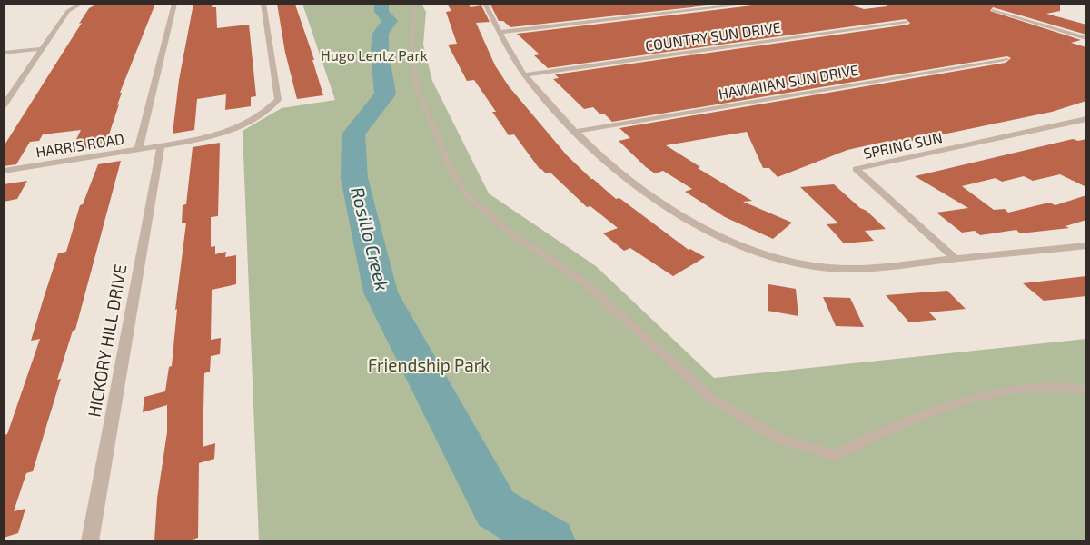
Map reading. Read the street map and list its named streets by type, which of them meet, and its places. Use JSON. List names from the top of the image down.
{
  "streets": {
    "street": [
      "COUNTRY SUN DRIVE",
      "HAWAIIAN SUN DRIVE",
      "HARRIS ROAD",
      "SPRING SUN",
      "HICKORY HILL DRIVE"
    ]
  },
  "crossings": [
    ["HARRIS ROAD", "HICKORY HILL DRIVE"]
  ],
  "water": ["Rosillo Creek"],
  "parks": ["Hugo Lentz Park", "Friendship Park"]
}
